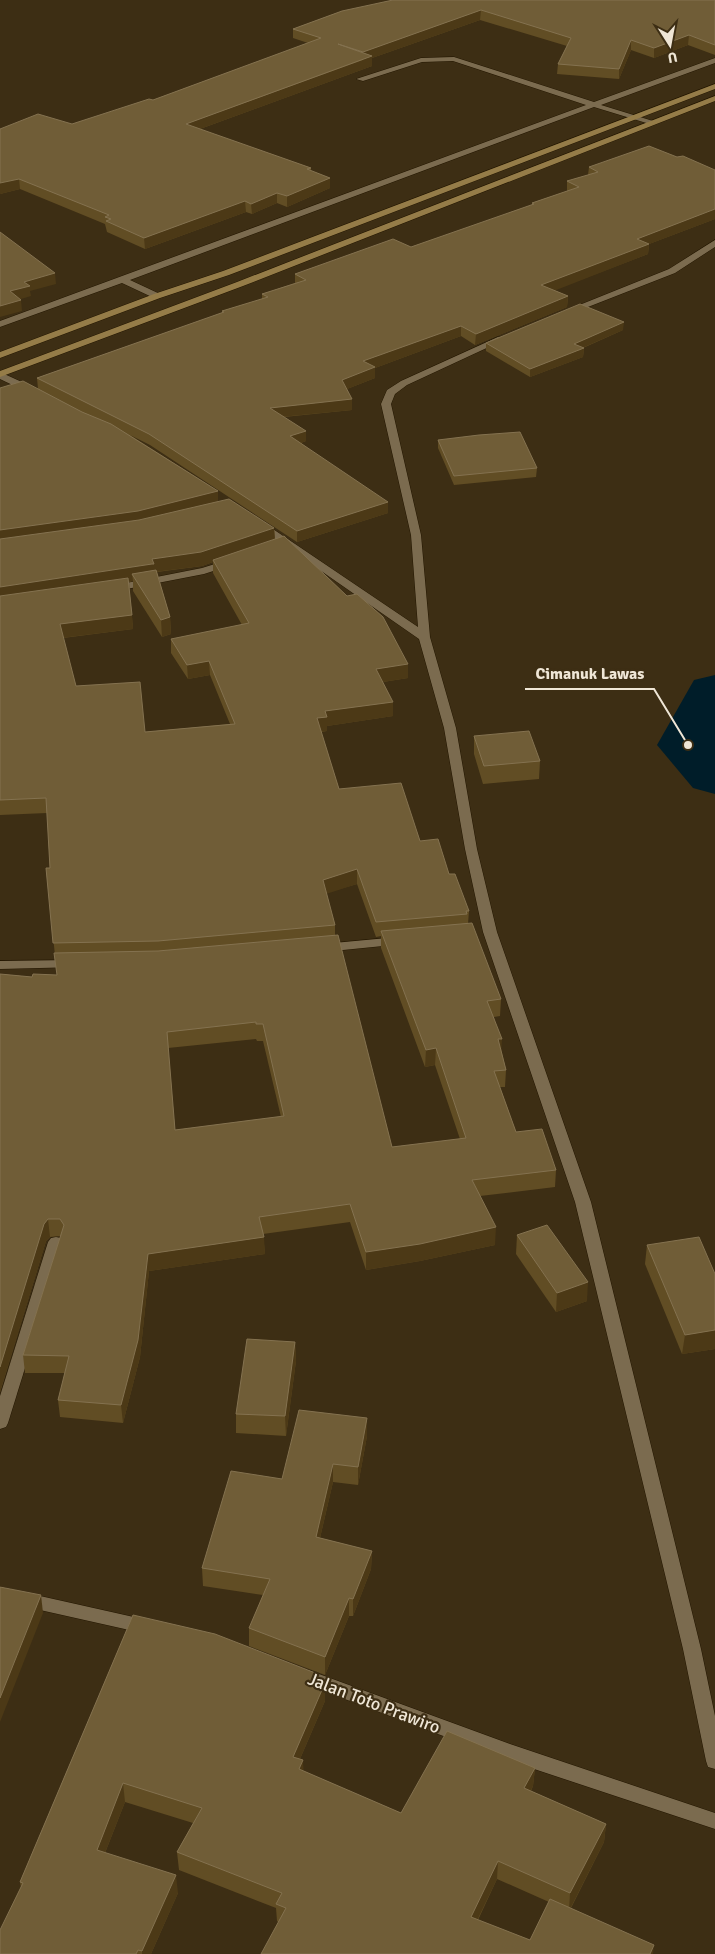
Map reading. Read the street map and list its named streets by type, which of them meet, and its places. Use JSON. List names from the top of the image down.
{
  "streets": {
    "street": ["Jalan Toto Prawiro"]
  },
  "places": ["Cimanuk Lawas"],
  "north": "bottom"
}
